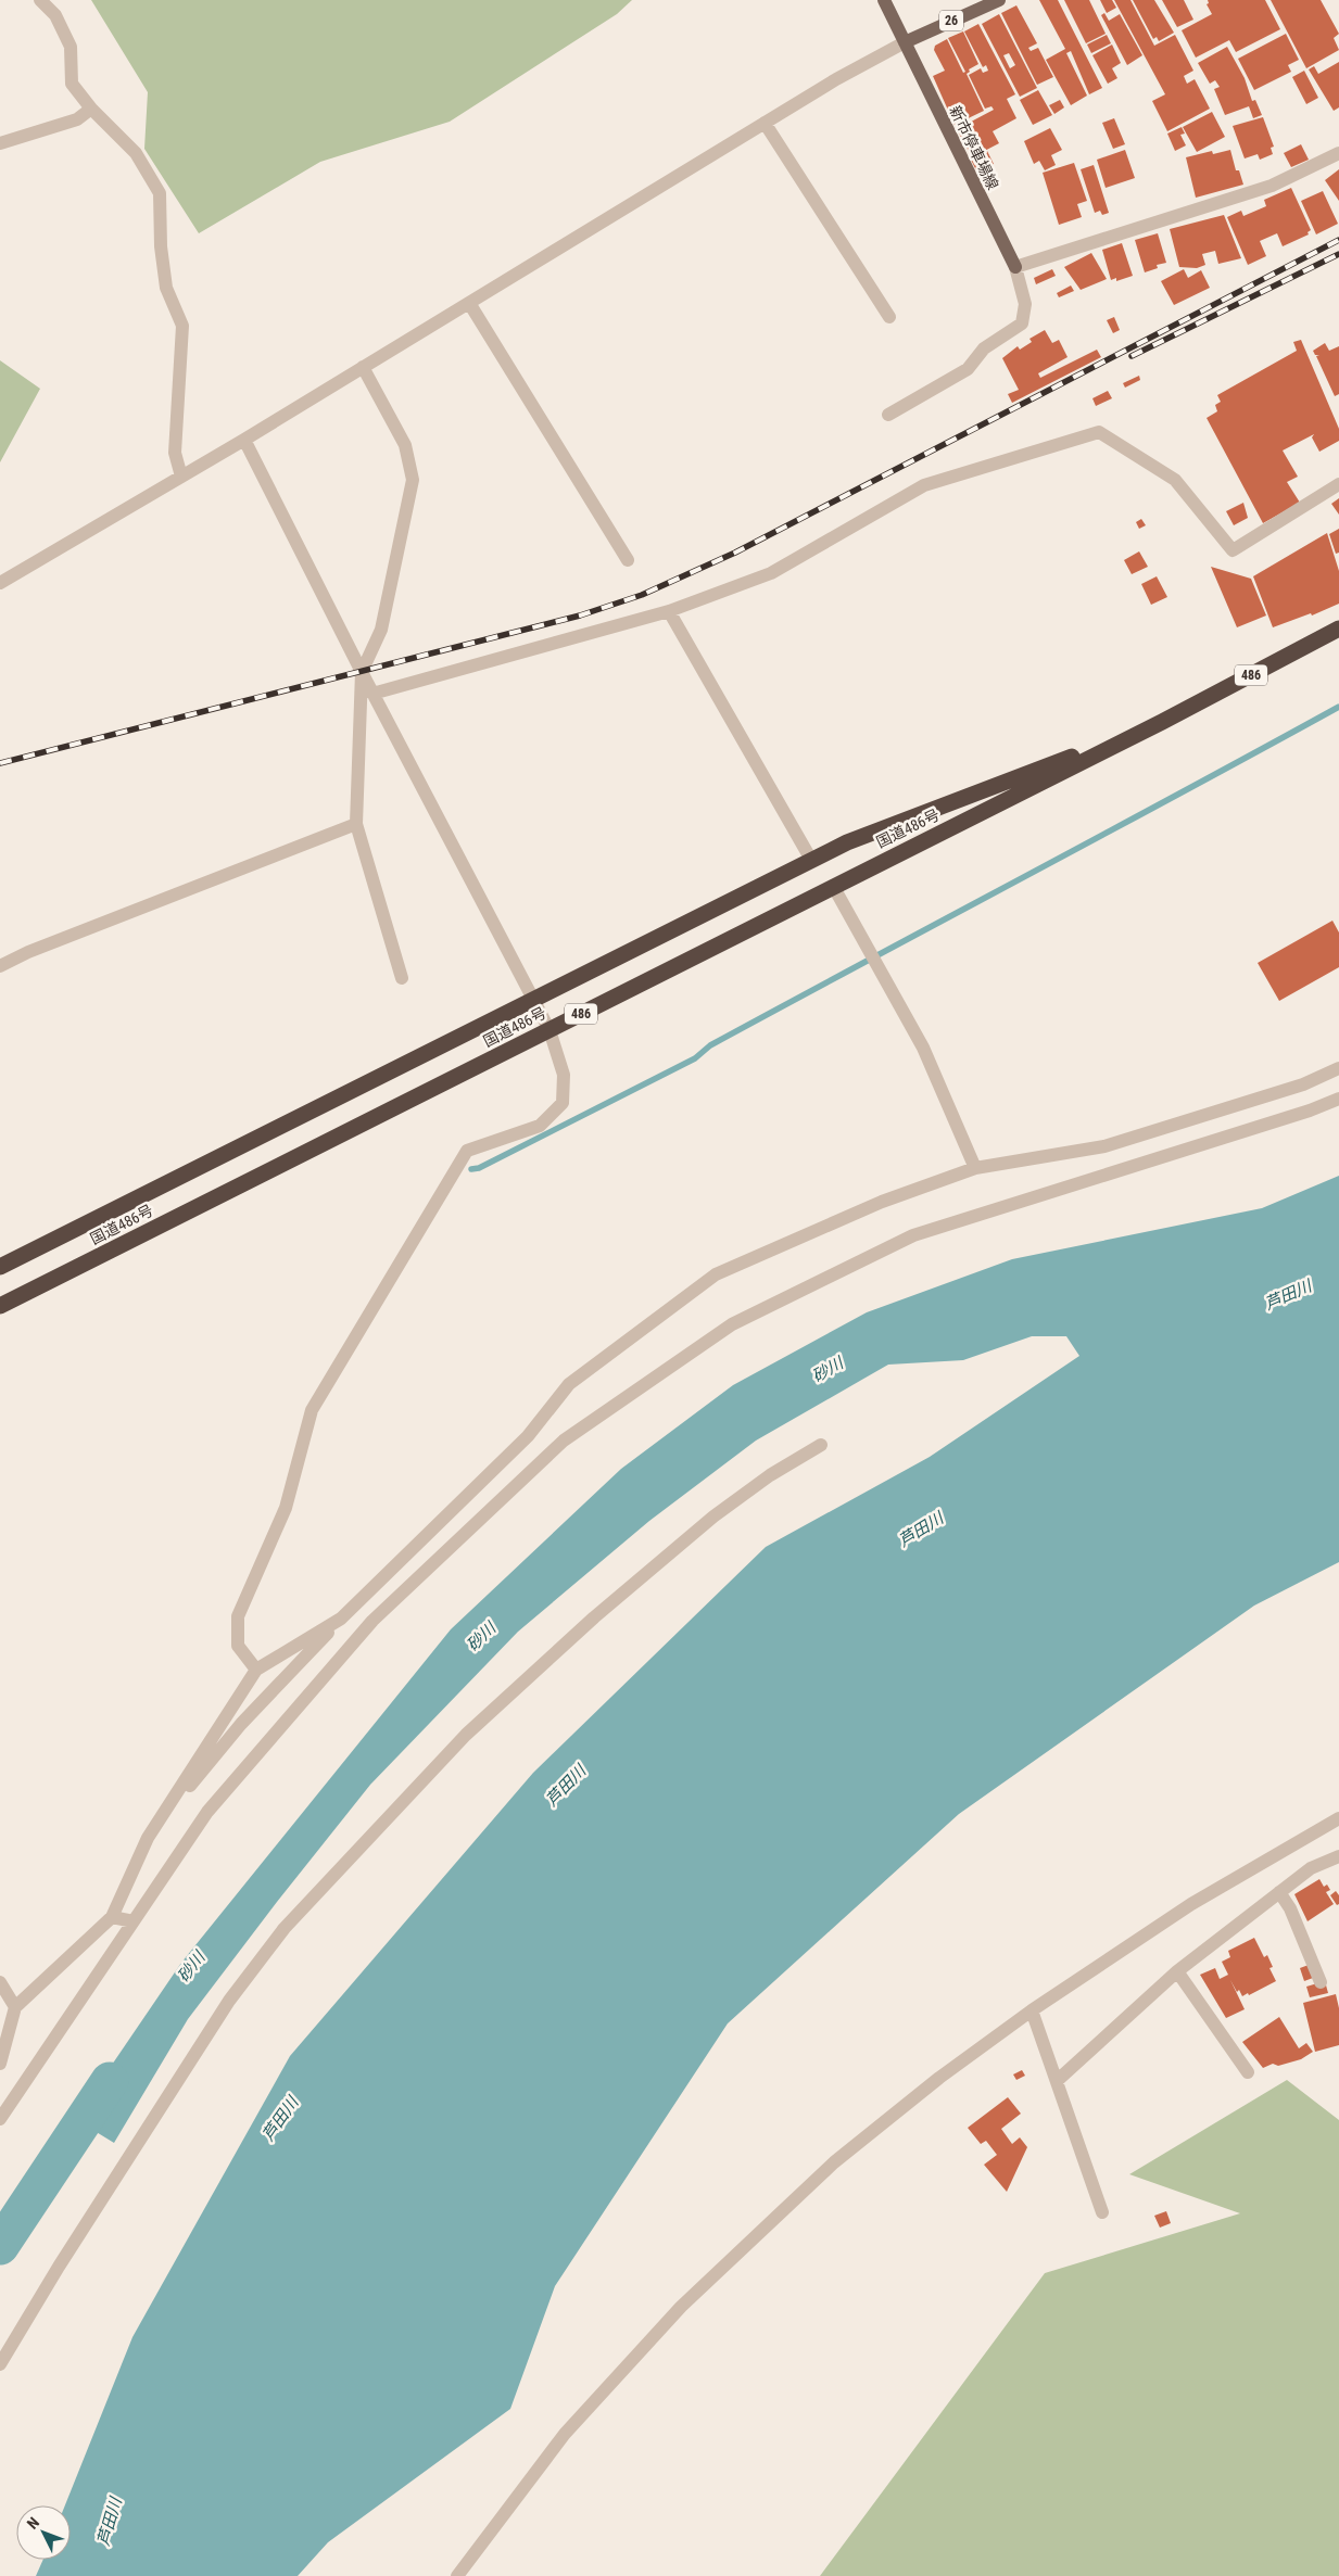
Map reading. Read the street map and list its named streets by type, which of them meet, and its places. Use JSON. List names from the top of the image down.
{
  "streets": {
    "highway": ["486", "国道486号"],
    "main road": ["26", "新市停車場線"]
  },
  "crossings": [
    ["26", "新市停車場線"]
  ],
  "water": ["芦田川", "砂川"],
  "north": "top left"
}
